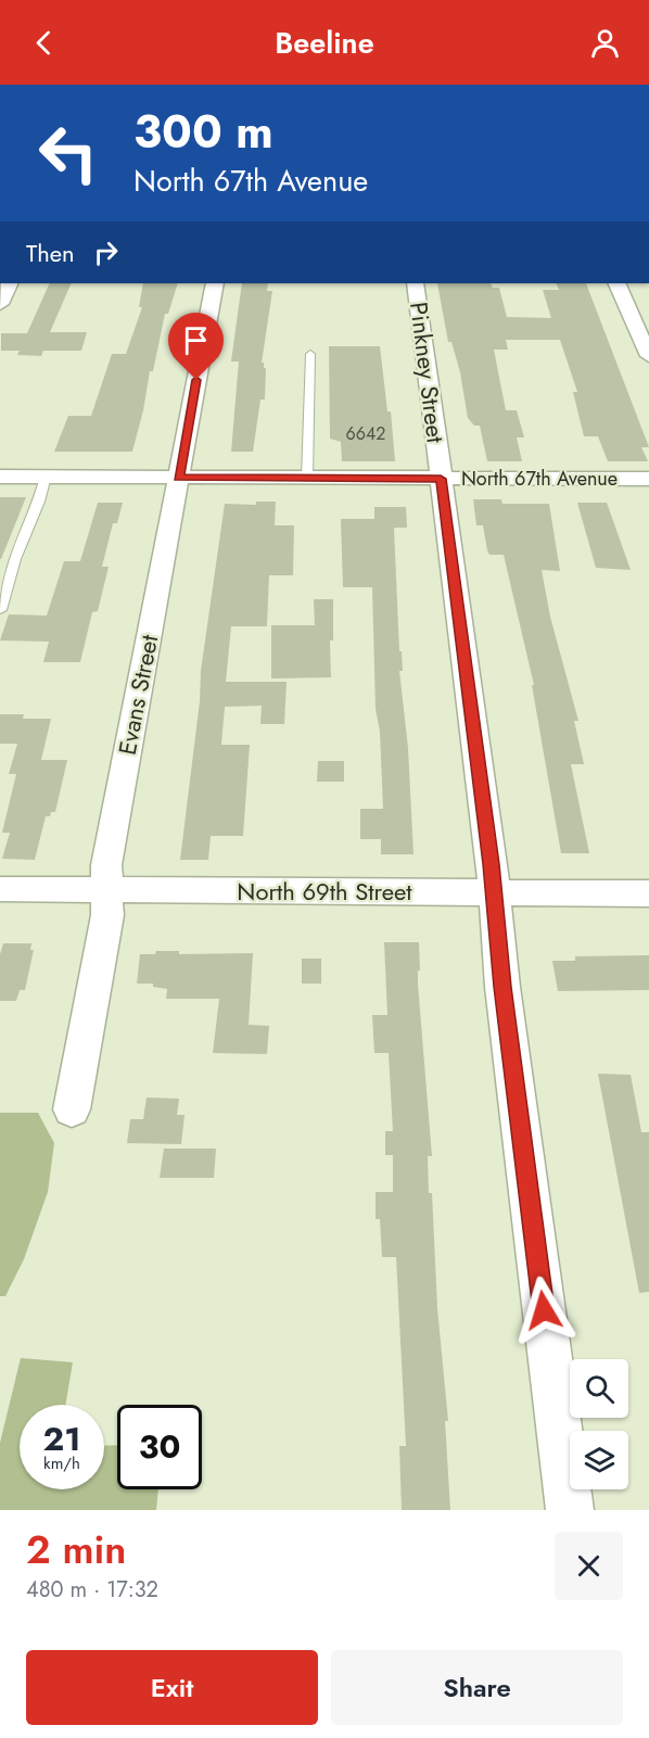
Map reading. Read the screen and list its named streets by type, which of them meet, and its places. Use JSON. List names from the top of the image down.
{
  "streets": {
    "street": [
      "Pinkney Street",
      "North 67th Avenue",
      "Evans Street",
      "North 69th Street"
    ]
  },
  "crossings": [
    ["Pinkney Street", "North 67th Avenue"],
    ["Pinkney Street", "North 69th Street"],
    ["North 67th Avenue", "Evans Street"],
    ["Evans Street", "North 69th Street"]
  ],
  "house_numbers": ["6642"],
  "page": {
    "header": "Beeline",
    "turn": ["300 m", "North 67th Avenue"],
    "then": "Then",
    "speed": "21 km/h",
    "limit": "30",
    "heading": ["2 min", "480 m · 17:32"],
    "buttons": ["Exit", "Share"]
  }
}
